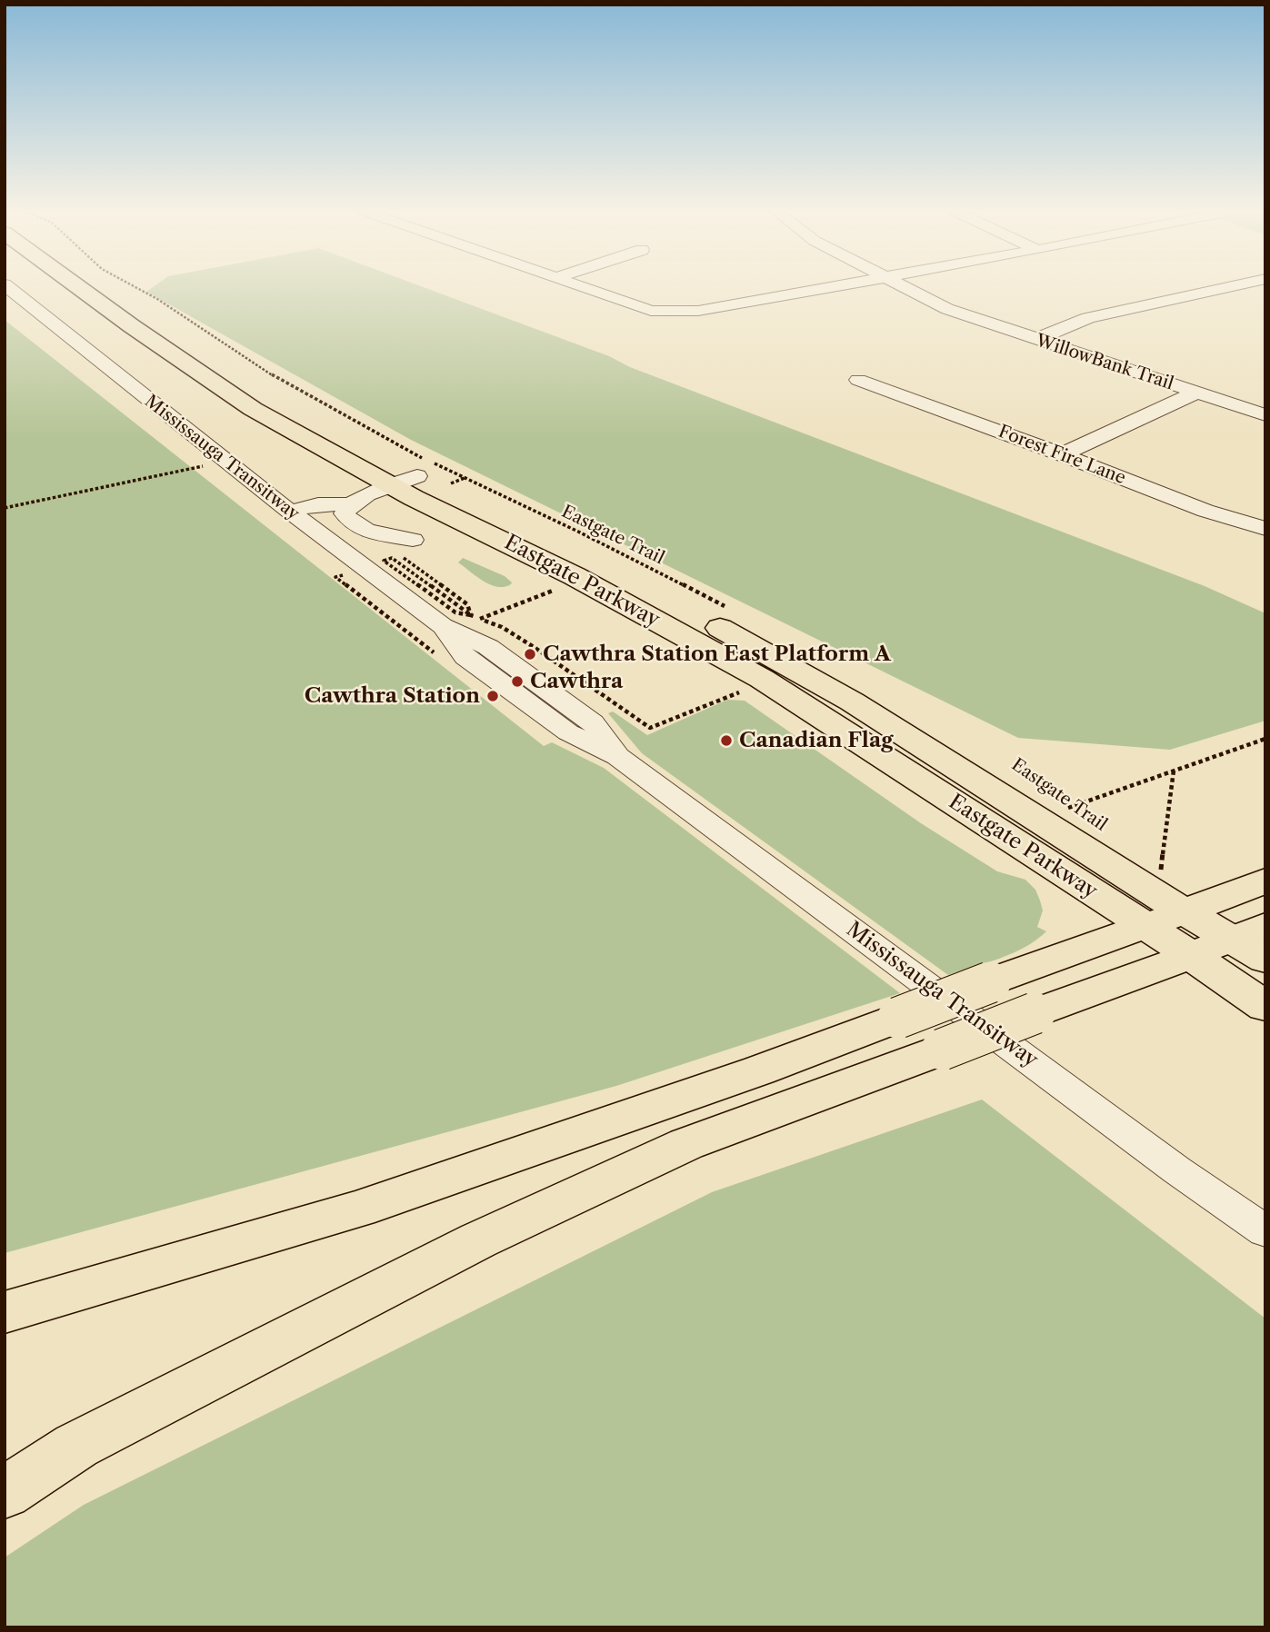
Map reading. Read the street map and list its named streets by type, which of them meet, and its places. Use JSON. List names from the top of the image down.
{
  "streets": {
    "main road": ["Eastgate Parkway"],
    "street": ["WillowBank Trail", "Forest Fire Lane", "Mississauga Transitway"],
    "path": ["Eastgate Trail"]
  },
  "places": [
    "Cawthra Station East Platform A",
    "Cawthra",
    "Cawthra Station",
    "Canadian Flag"
  ]
}
